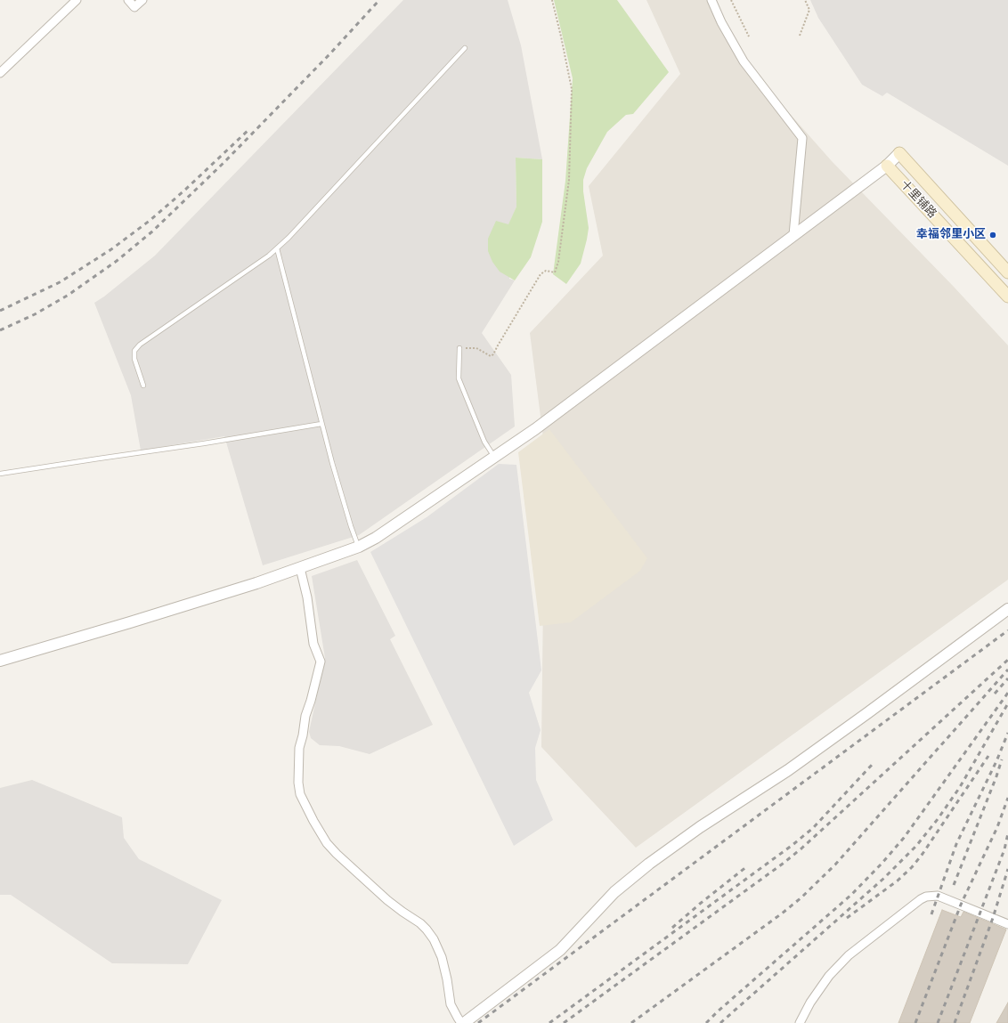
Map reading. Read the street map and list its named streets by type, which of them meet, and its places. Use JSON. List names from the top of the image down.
{
  "streets": {
    "main road": ["十里铺路"]
  },
  "places": ["幸福邻里小区"]
}
